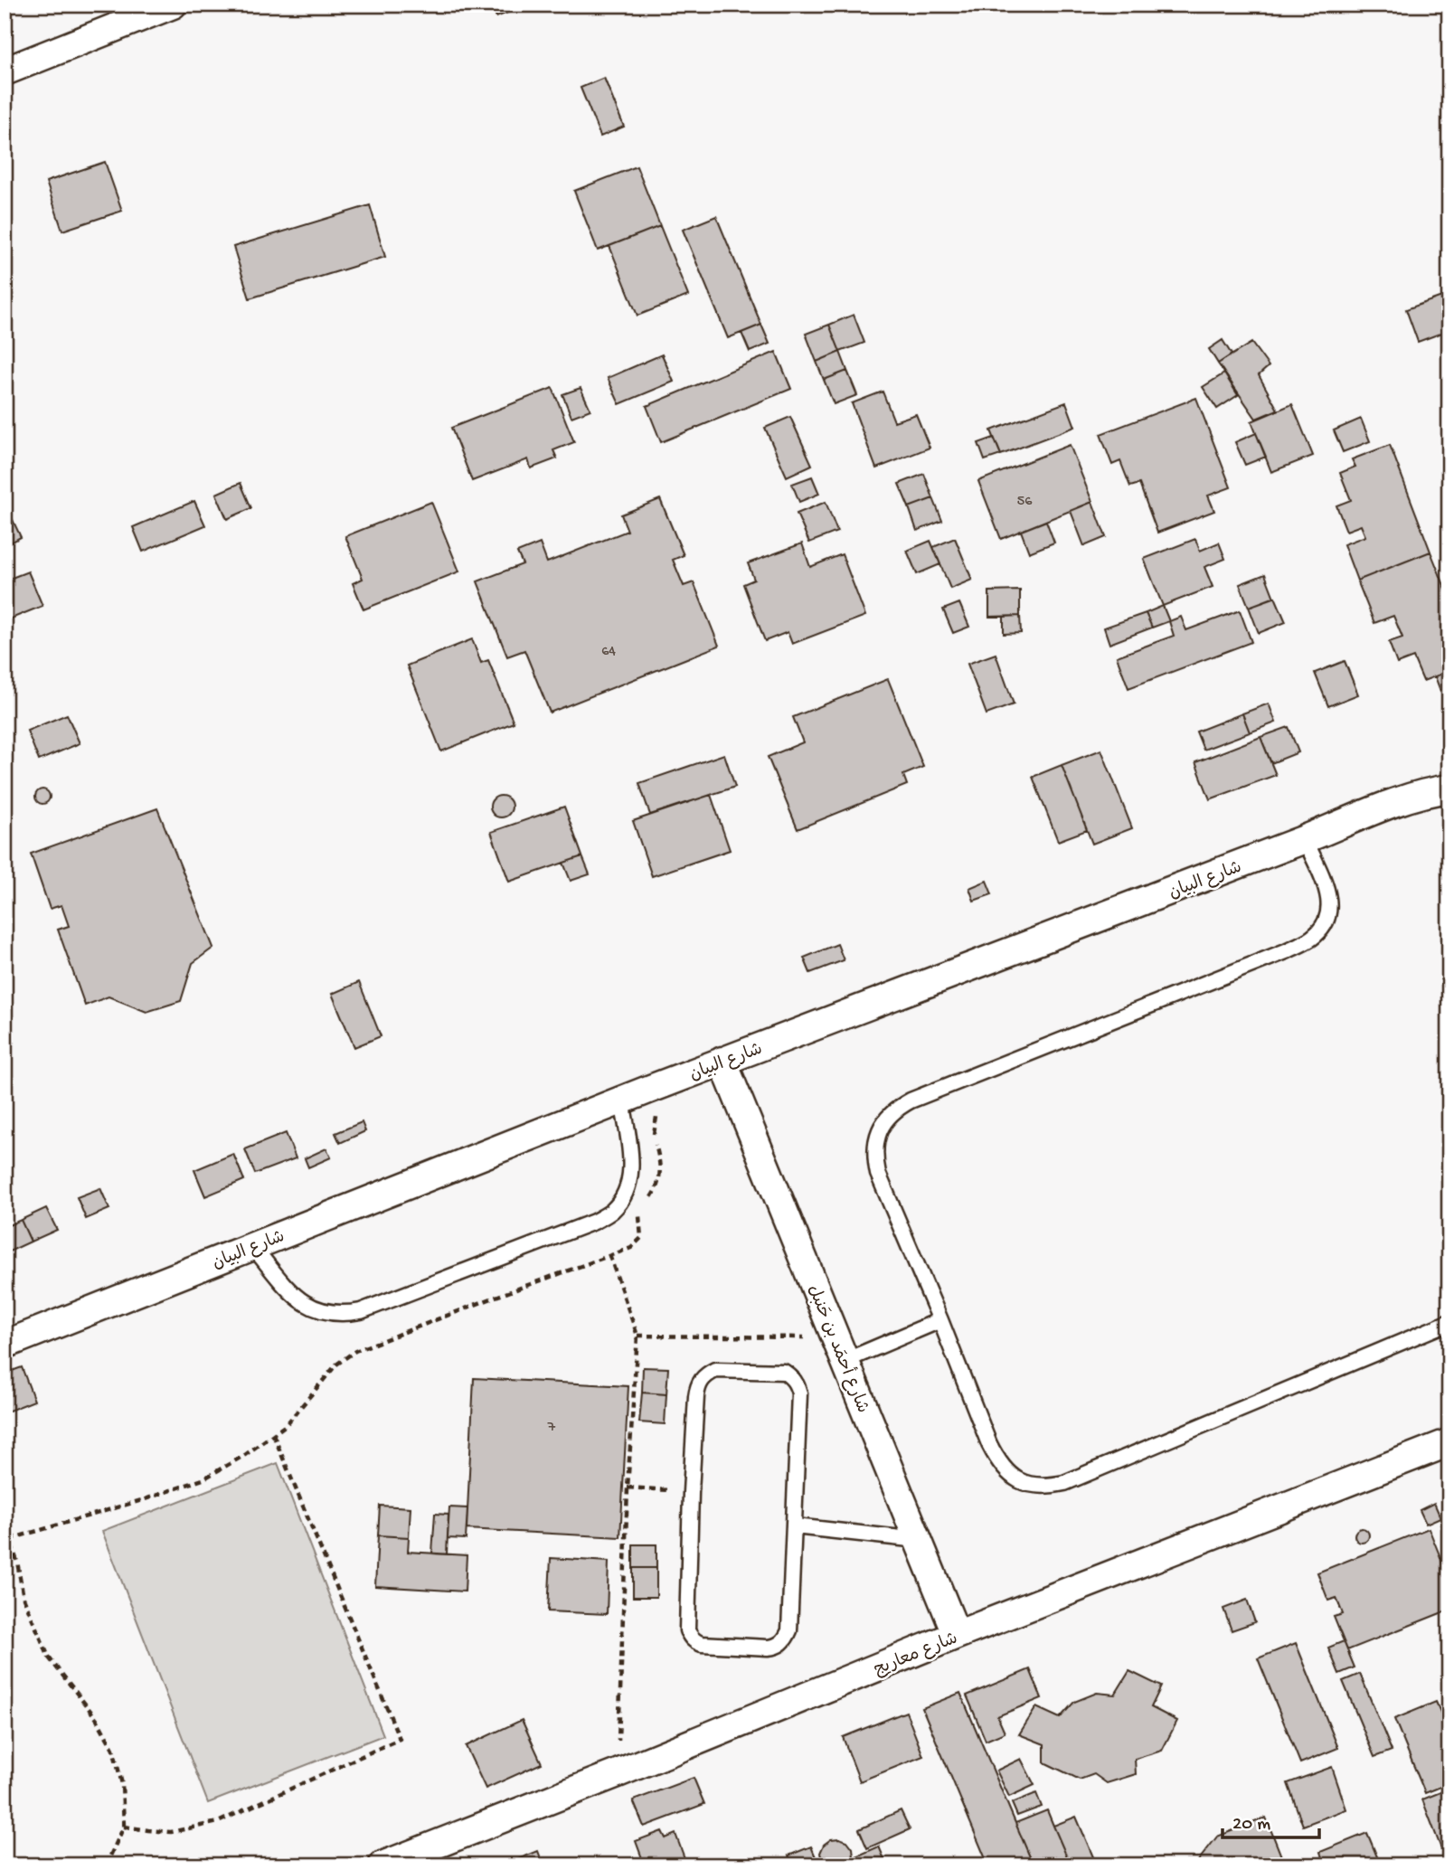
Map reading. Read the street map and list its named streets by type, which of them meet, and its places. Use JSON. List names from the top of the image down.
{
  "streets": {
    "street": ["شارع البيان", "شارع أحمَد بن حَنبل", "شارع معاريج"]
  },
  "crossings": [
    ["شارع البيان", "شارع أحمَد بن حَنبل"],
    ["شارع أحمَد بن حَنبل", "شارع معاريج"]
  ],
  "house_numbers": ["56", "64", "7"],
  "scale_bar": "20 m"
}
